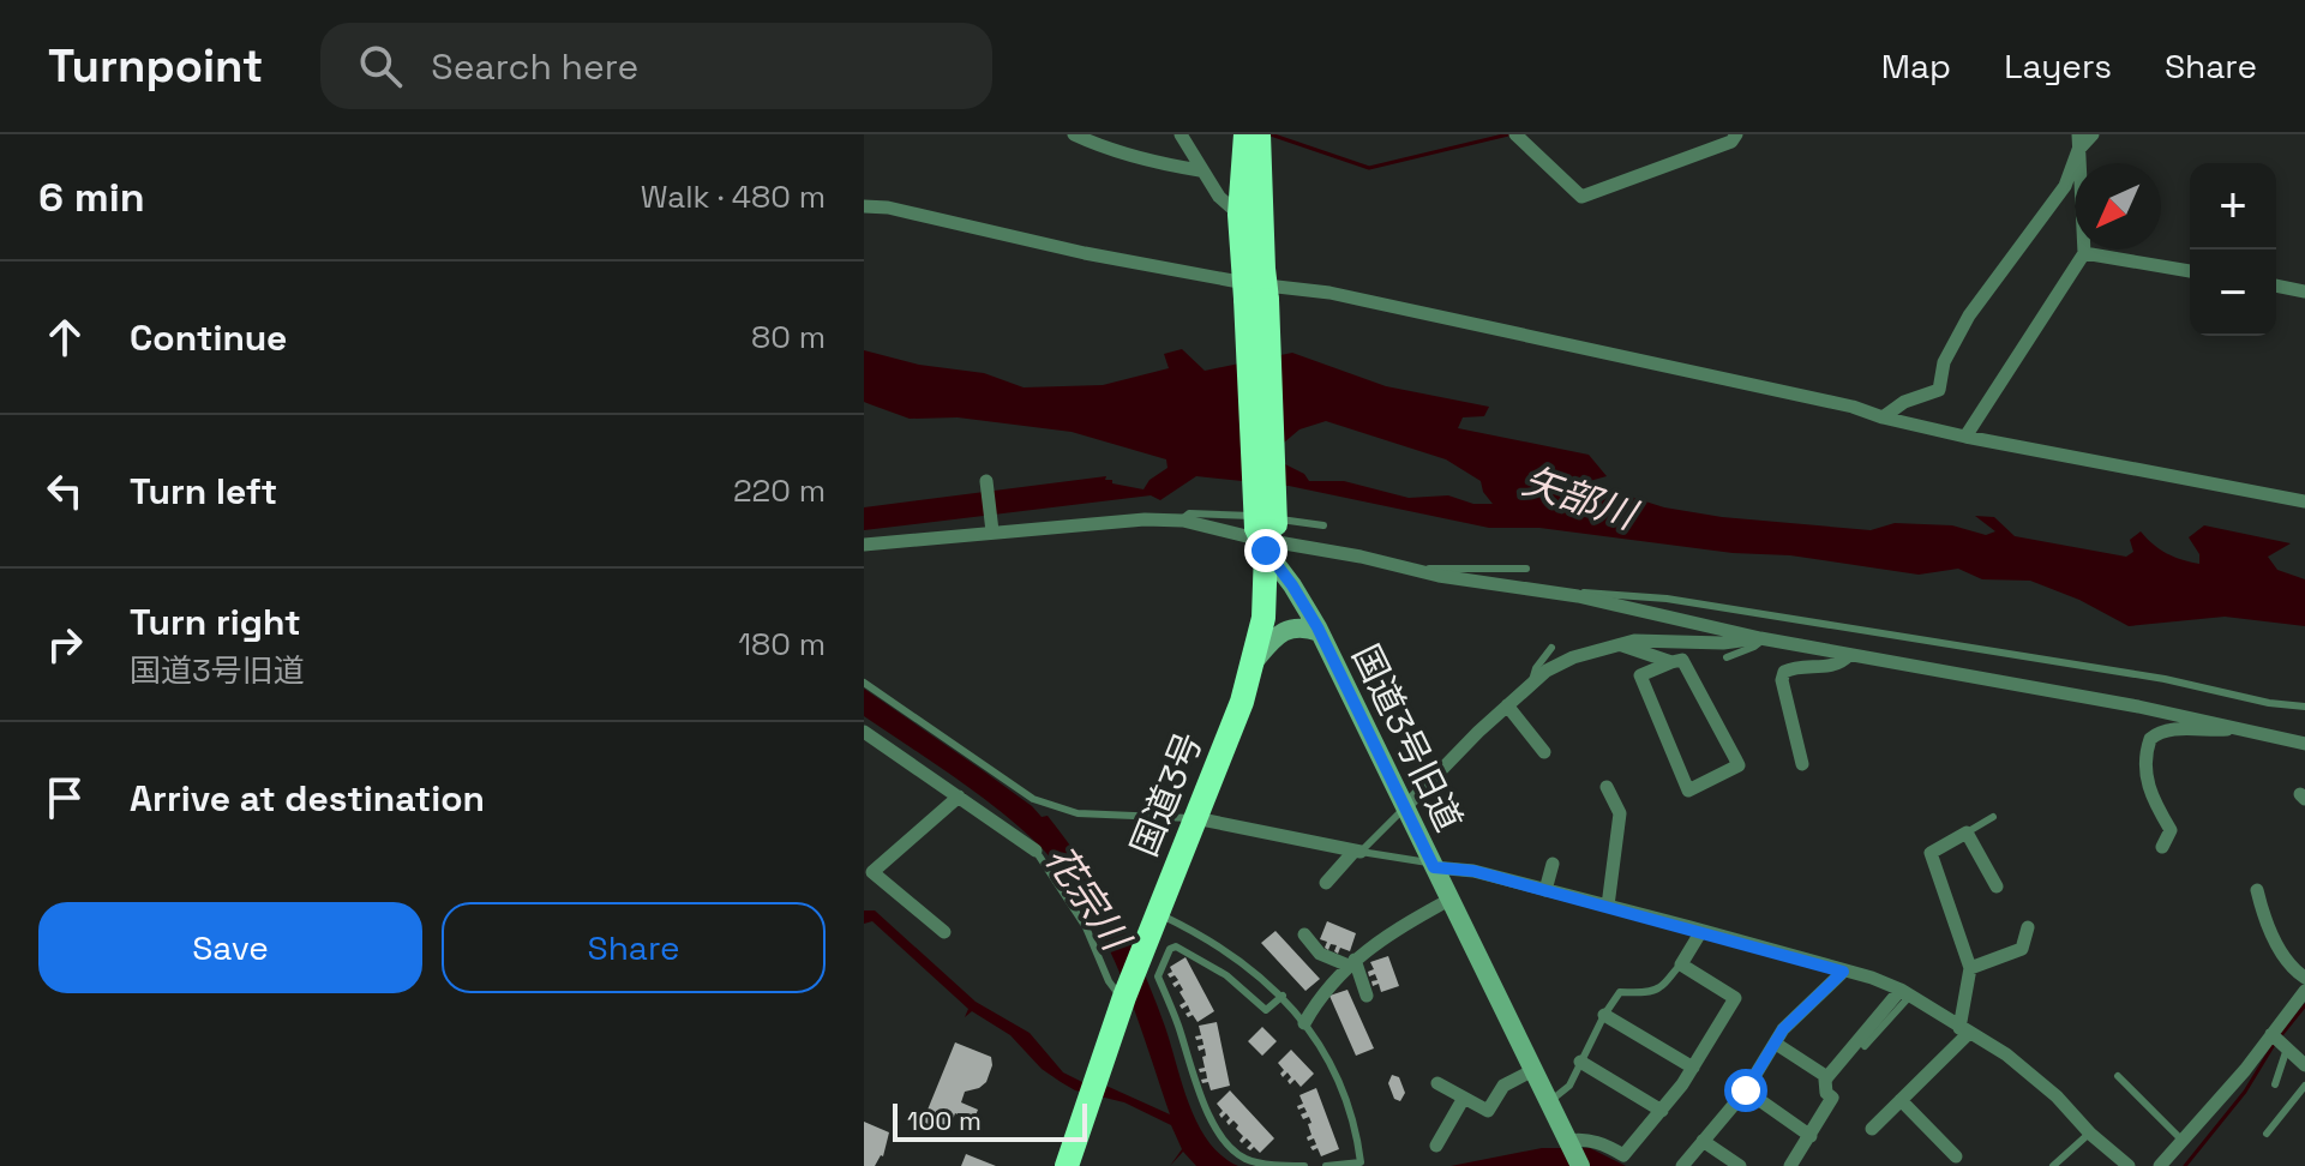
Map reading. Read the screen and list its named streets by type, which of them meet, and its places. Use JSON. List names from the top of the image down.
{
  "streets": {
    "highway": ["国道3号"],
    "street": ["国道3号旧道"]
  },
  "crossings": [
    ["国道3号旧道", "国道3号"]
  ],
  "water": ["矢部川", "花宗川"],
  "scale_bar": "100 m",
  "north": "bottom left",
  "page": {
    "header": "Turnpoint",
    "search": "Search here",
    "nav": ["Map", "Layers", "Share"],
    "heading": ["6 min", "Walk · 480 m"],
    "map_buttons": ["+", "−"],
    "list": [
      ["Continue", "80 m"],
      ["Turn left", "220 m"],
      ["Turn right", "国道3号旧道", "180 m"],
      "Arrive at destination"
    ],
    "buttons": ["Save", "Share"],
    "scale": "100 m"
  }
}
